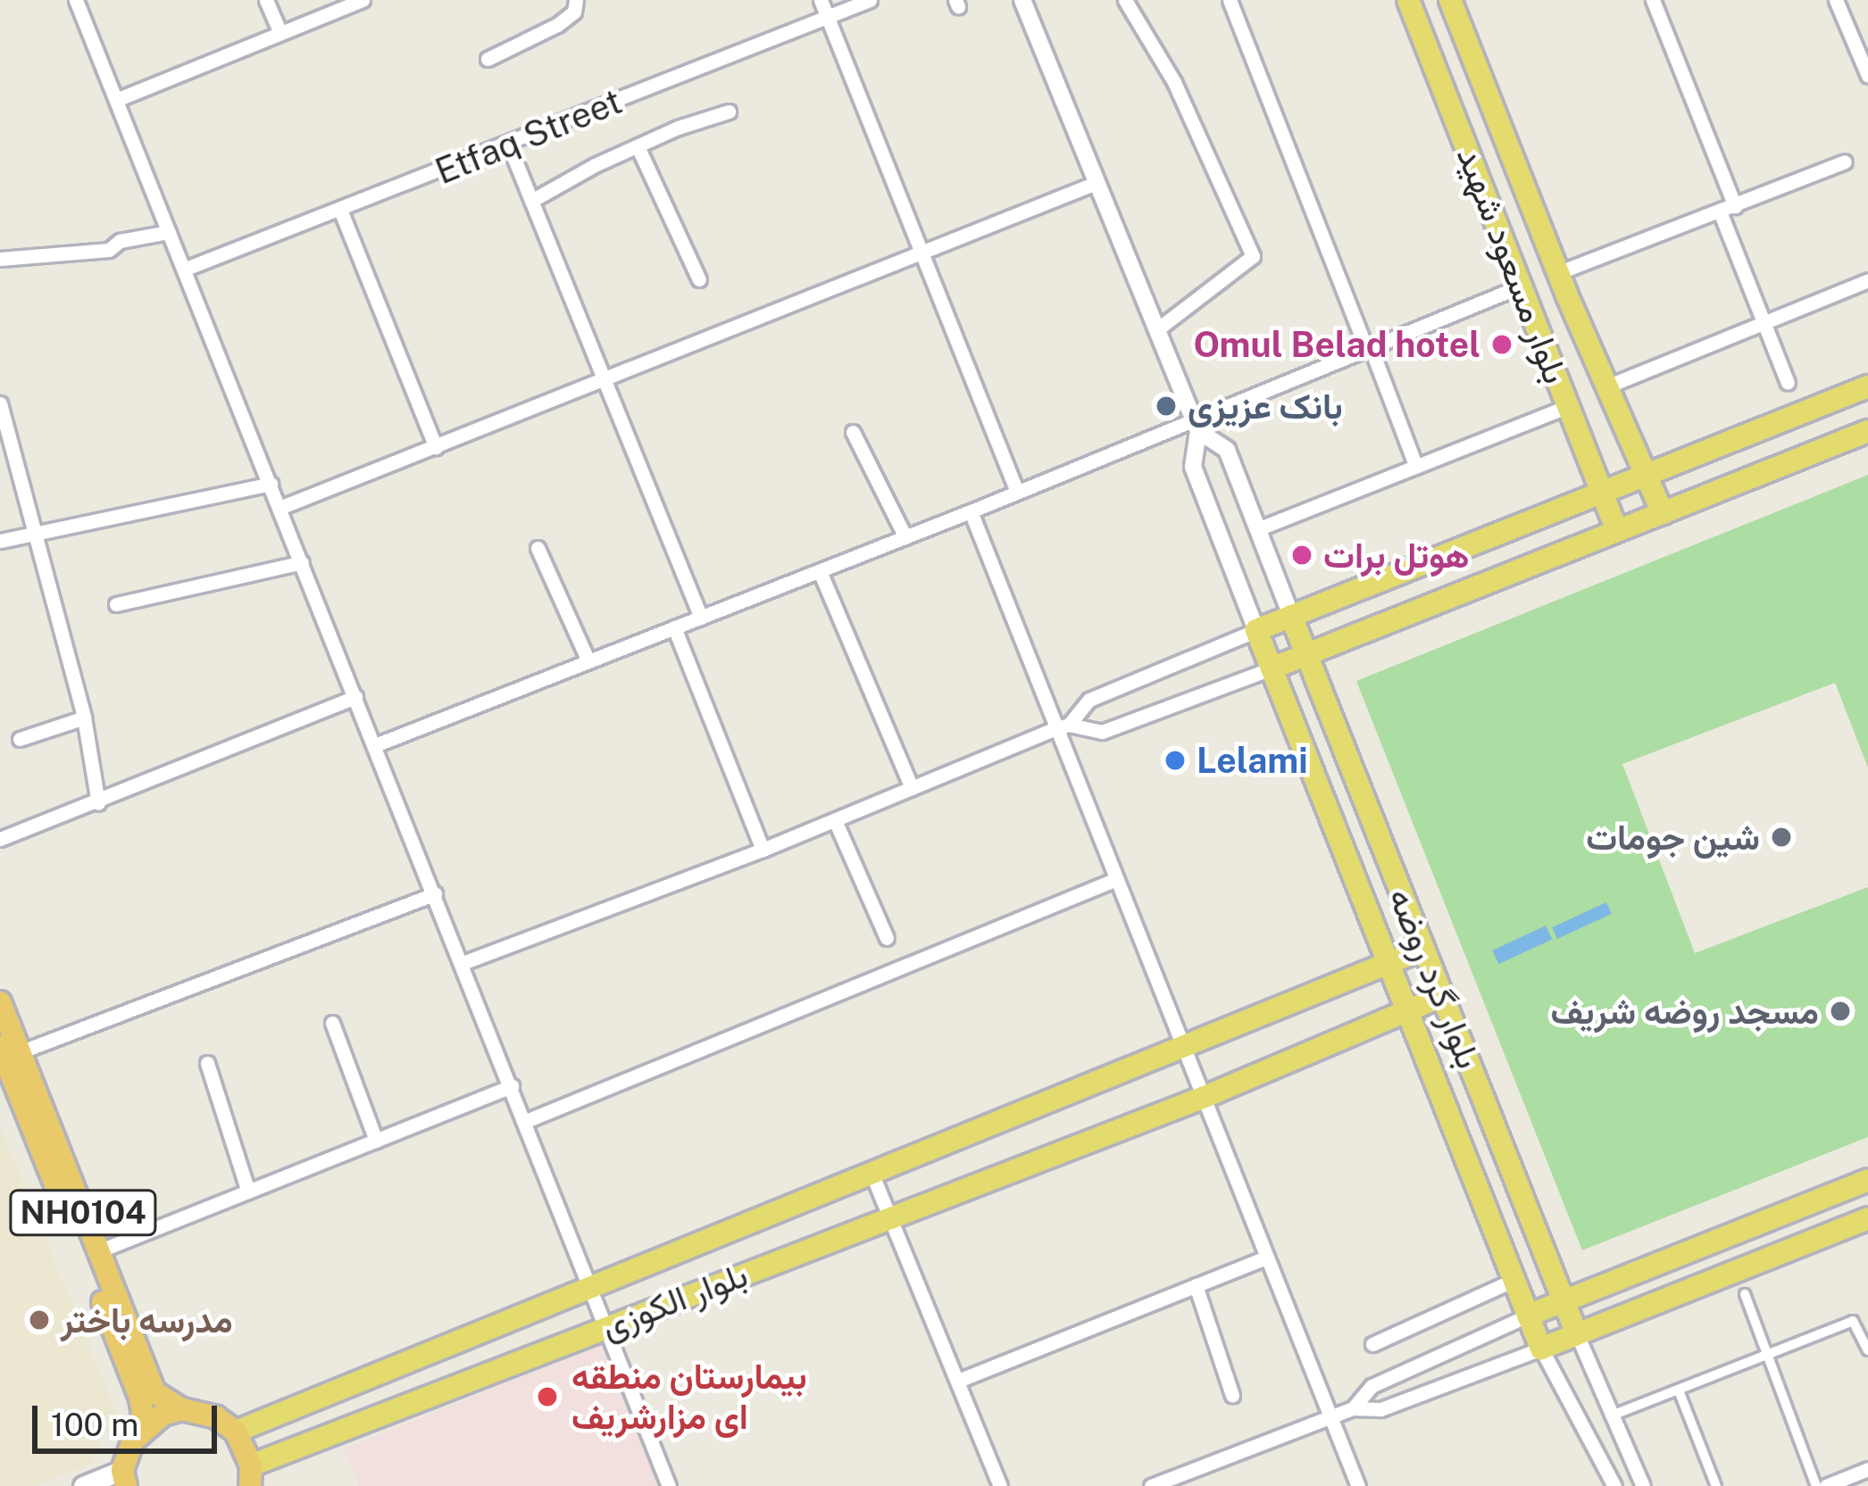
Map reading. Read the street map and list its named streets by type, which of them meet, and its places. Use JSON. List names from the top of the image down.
{
  "streets": {
    "highway": ["NH0104"],
    "main road": ["بلوار مسعود شهید", "بلوار گرد روضه", "بلوار الکوزی"],
    "street": ["Etfaq Street"]
  },
  "crossings": [
    ["بلوار گرد روضه", "بلوار الکوزی"],
    ["NH0104", "بلوار الکوزی"]
  ],
  "places": [
    "Omul Belad hotel",
    "بانک عزیزی",
    "هوتل برات",
    "Lelami",
    "شین جومات",
    "مسجد روضه شریف",
    "مدرسه باختر",
    "بیمارستان منطقه ای مزارشریف"
  ],
  "scale_bar": "100 m"
}
